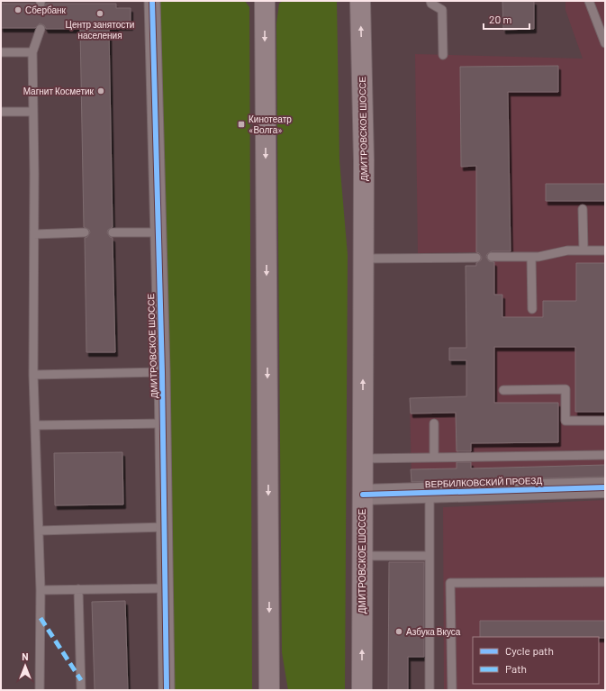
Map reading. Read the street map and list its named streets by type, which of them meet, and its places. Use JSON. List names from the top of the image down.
{
  "streets": {
    "main road": ["ДМИТРОВСКОЕ ШОССЕ"],
    "street": ["ВЕРБИЛКОВСКИЙ ПРОЕЗД"]
  },
  "crossings": [
    ["ДМИТРОВСКОЕ ШОССЕ", "ВЕРБИЛКОВСКИЙ ПРОЕЗД"]
  ],
  "one_way": ["ДМИТРОВСКОЕ ШОССЕ"],
  "places": {
    "other": [
      "Сбербанк",
      "Центр занятости населения",
      "Магнит Косметик",
      "Азбука Вкуса"
    ],
    "transit": ["Кинотеатр «Волга»"]
  },
  "legend": ["Cycle path", "Path"],
  "scale_bar": "20 m",
  "north": "top"
}
